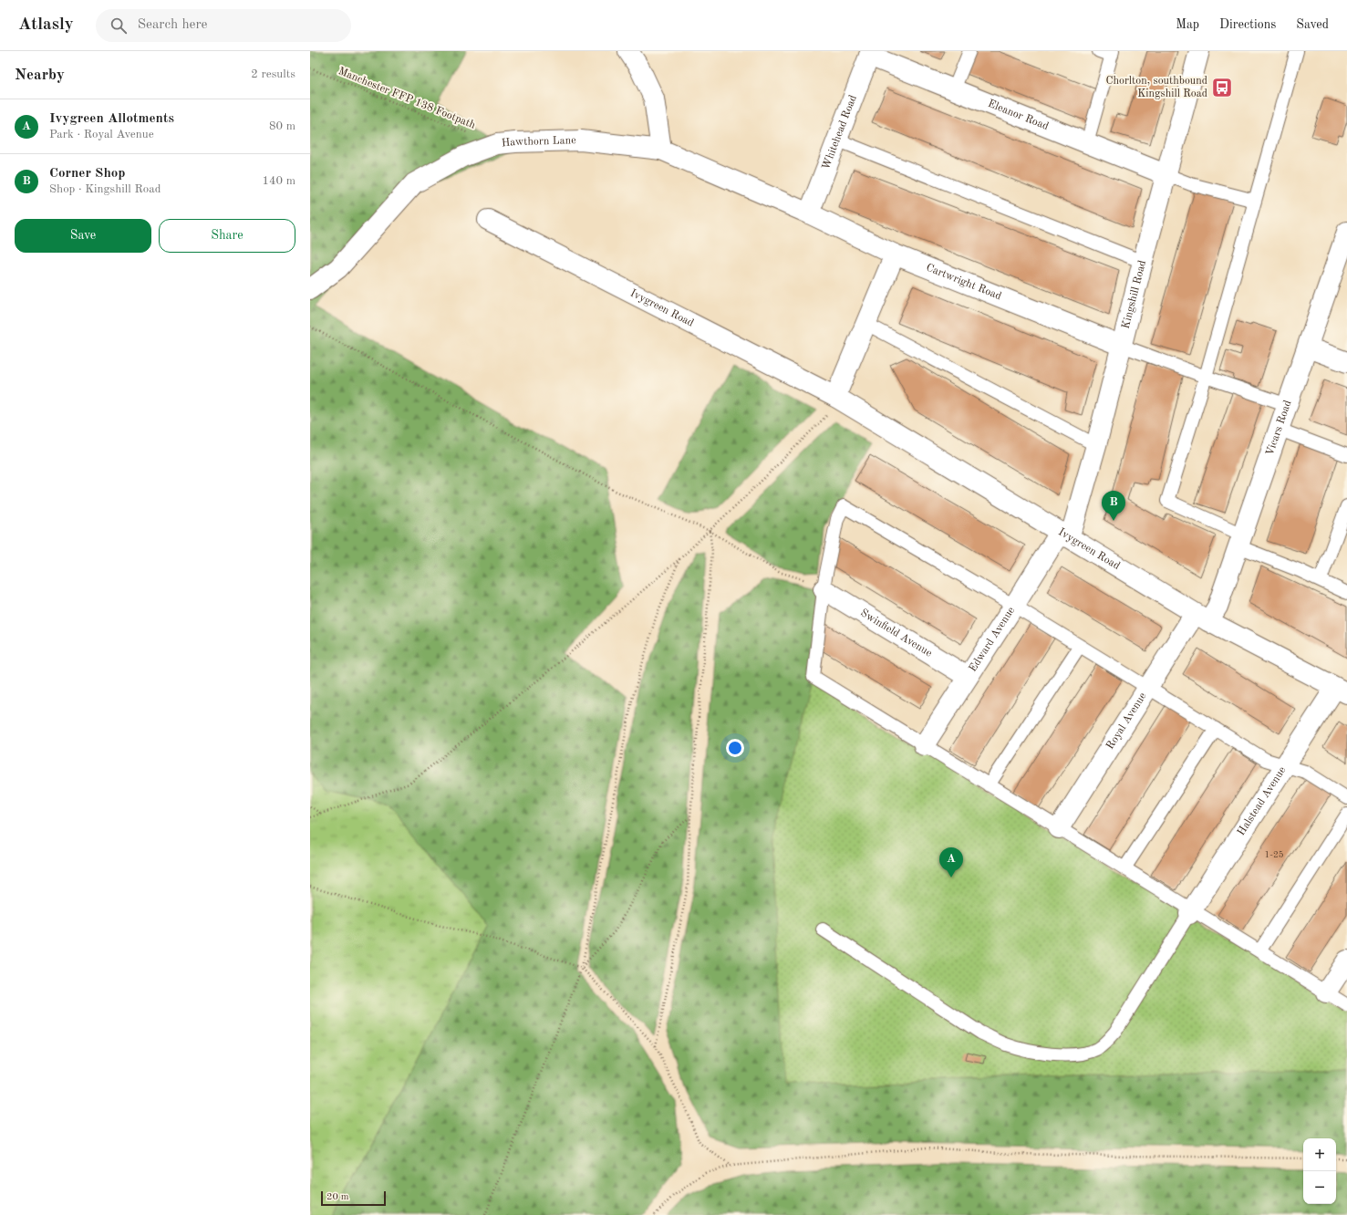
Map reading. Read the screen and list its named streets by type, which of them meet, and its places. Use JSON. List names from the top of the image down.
{
  "streets": {
    "street": [
      "Eleanor Road",
      "Whitehead Road",
      "Hawthorn Lane",
      "Cartwright Road",
      "Kingshill Road",
      "Ivygreen Road",
      "Vicars Road",
      "Swinfield Avenue",
      "Edward Avenue",
      "Royal Avenue",
      "Halstead Avenue"
    ],
    "path": ["Manchester FFP 138 Footpath"]
  },
  "crossings": [
    ["Manchester FFP 138 Footpath", "Hawthorn Lane"],
    ["Eleanor Road", "Whitehead Road"],
    ["Eleanor Road", "Kingshill Road"],
    ["Whitehead Road", "Hawthorn Lane"],
    ["Whitehead Road", "Cartwright Road"],
    ["Hawthorn Lane", "Cartwright Road"],
    ["Cartwright Road", "Kingshill Road"],
    ["Kingshill Road", "Ivygreen Road"],
    ["Kingshill Road", "Edward Avenue"],
    ["Ivygreen Road", "Vicars Road"],
    ["Ivygreen Road", "Edward Avenue"],
    ["Ivygreen Road", "Royal Avenue"],
    ["Ivygreen Road", "Halstead Avenue"],
    ["Vicars Road", "Royal Avenue"],
    ["Swinfield Avenue", "Edward Avenue"]
  ],
  "places": {
    "bus stop": ["Chorlton, southbound Kingshill Road"]
  },
  "house_numbers": ["1-25"],
  "scale_bar": "20 m",
  "page": {
    "header": "Atlasly",
    "search": "Search here",
    "nav": ["Map", "Directions", "Saved"],
    "heading": ["Nearby", "2 results"],
    "list": [
      {
        "mark": "A",
        "name": "Ivygreen Allotments",
        "note": "Park · Royal Avenue",
        "value": "80 m"
      },
      {
        "mark": "B",
        "name": "Corner Shop",
        "note": "Shop · Kingshill Road",
        "value": "140 m"
      }
    ],
    "buttons": ["Save", "Share"],
    "pins": ["B", "A"],
    "map_buttons": ["+", "−"],
    "scale": "20 m"
  }
}
